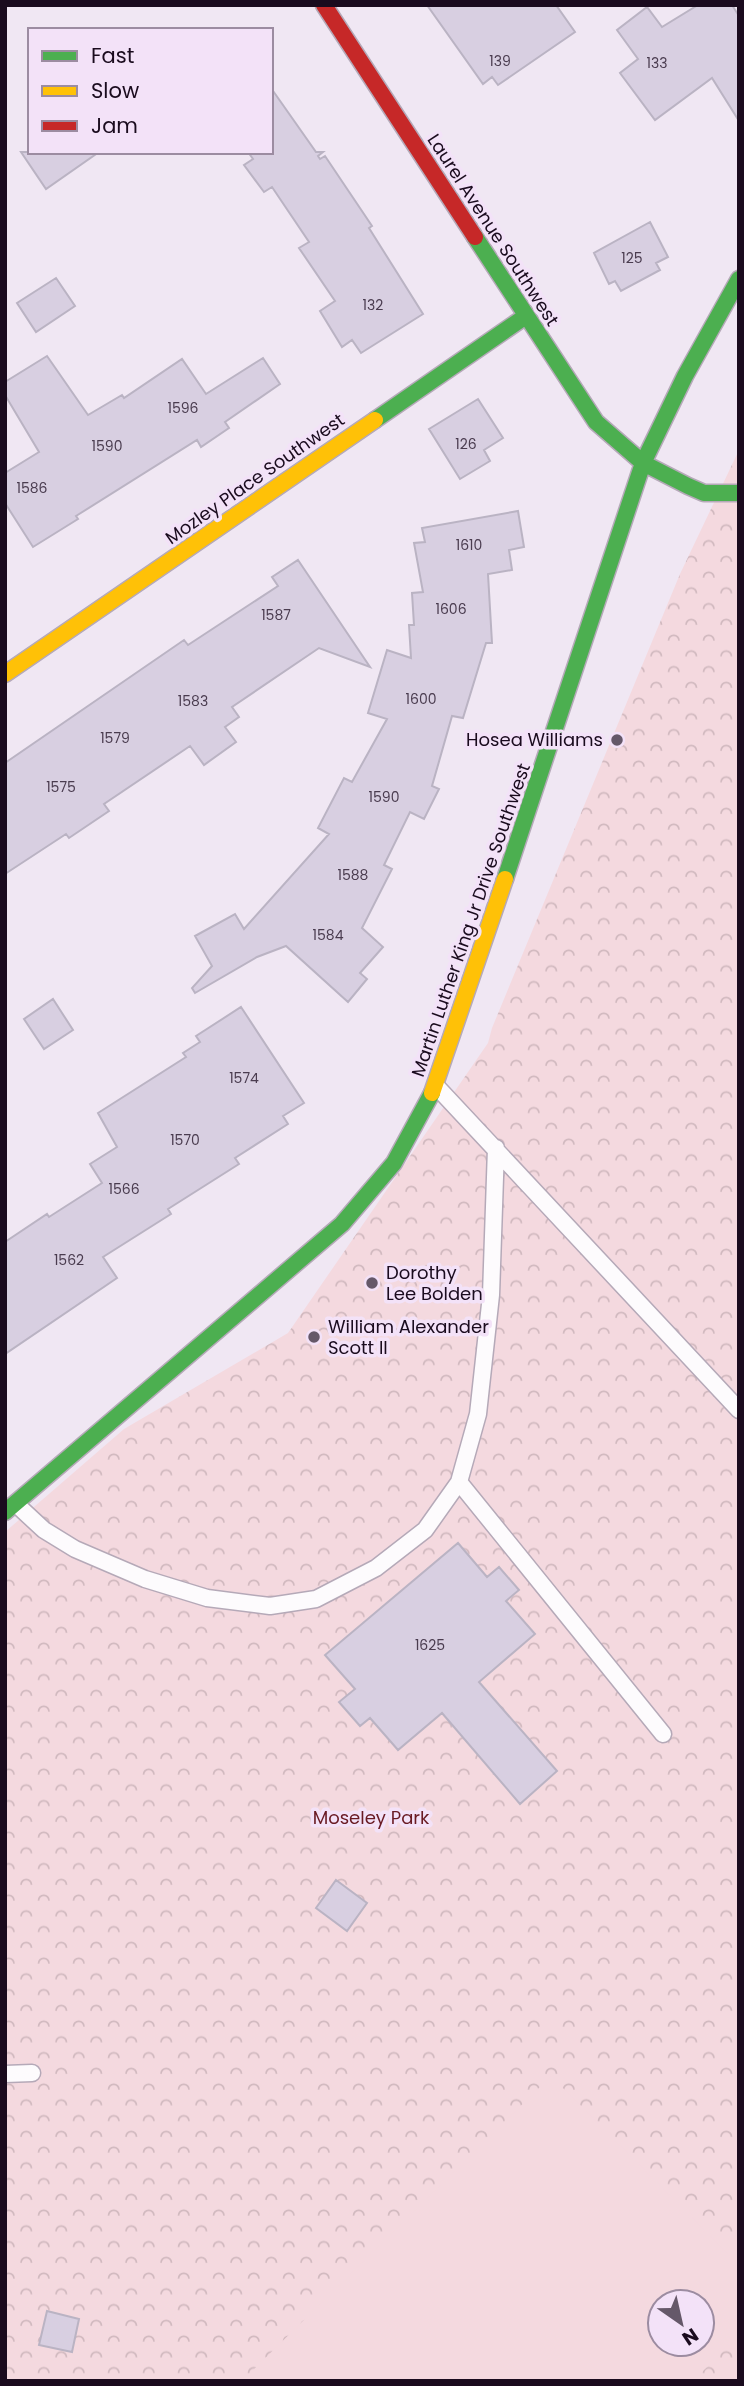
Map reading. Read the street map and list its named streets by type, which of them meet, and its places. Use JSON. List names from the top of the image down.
{
  "streets": {
    "main road": ["Laurel Avenue Southwest", "Mozley Place Southwest", "Martin Luther King Jr Drive Southwest"]
  },
  "crossings": [
    ["Laurel Avenue Southwest", "Mozley Place Southwest"],
    ["Laurel Avenue Southwest", "Martin Luther King Jr Drive Southwest"]
  ],
  "parks": ["Moseley Park"],
  "places": ["Hosea Williams", "Dorothy Lee Bolden", "William Alexander Scott II"],
  "house_numbers": [
    "139",
    "133",
    "125",
    "132",
    "1596",
    "126",
    "1590",
    "1586",
    "1610",
    "1606",
    "1587",
    "1600",
    "1583",
    "1579",
    "1575",
    "1590",
    "1588",
    "1584",
    "1574",
    "1570",
    "1566",
    "1562",
    "1625"
  ],
  "legend": ["Fast", "Slow", "Jam"],
  "north": "bottom right"
}
